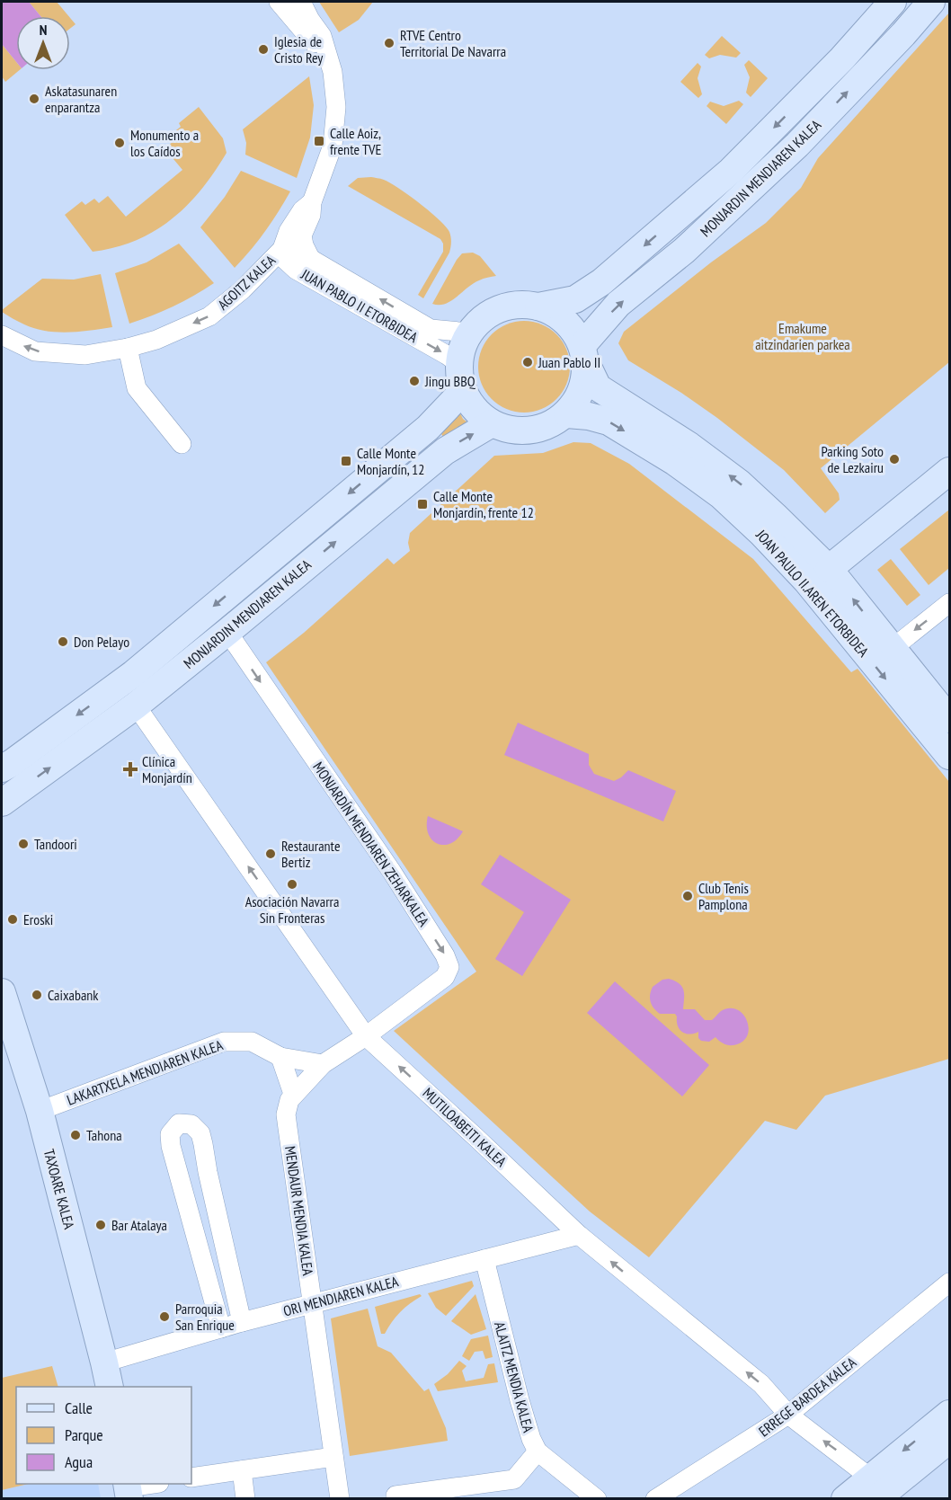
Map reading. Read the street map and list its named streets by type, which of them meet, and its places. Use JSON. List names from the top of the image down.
{
  "streets": {
    "main road": ["MONJARDIN MENDIAREN KALEA", "JOAN PAULO II.AREN ETORBIDEA", "TAXOARE KALEA"],
    "street": [
      "AGOITZ KALEA",
      "JUAN PABLO II ETORBIDEA",
      "MONJARDÍN MENDIAREN ZEHARKALEA",
      "LAKARTXELA MENDIAREN KALEA",
      "MUTILOABEITI KALEA",
      "MENDAUR MENDIA KALEA",
      "ORI MENDIAREN KALEA",
      "ALAITZ MENDIA KALEA",
      "ERREGE BARDEA KALEA"
    ]
  },
  "crossings": [
    ["MONJARDIN MENDIAREN KALEA", "JUAN PABLO II ETORBIDEA"],
    ["MONJARDIN MENDIAREN KALEA", "JOAN PAULO II.AREN ETORBIDEA"],
    ["MONJARDIN MENDIAREN KALEA", "MONJARDÍN MENDIAREN ZEHARKALEA"],
    ["MONJARDIN MENDIAREN KALEA", "MUTILOABEITI KALEA"],
    ["AGOITZ KALEA", "JUAN PABLO II ETORBIDEA"],
    ["JUAN PABLO II ETORBIDEA", "JOAN PAULO II.AREN ETORBIDEA"],
    ["MONJARDÍN MENDIAREN ZEHARKALEA", "MUTILOABEITI KALEA"],
    ["LAKARTXELA MENDIAREN KALEA", "TAXOARE KALEA"],
    ["MUTILOABEITI KALEA", "ORI MENDIAREN KALEA"],
    ["MUTILOABEITI KALEA", "ERREGE BARDEA KALEA"],
    ["TAXOARE KALEA", "ORI MENDIAREN KALEA"],
    ["MENDAUR MENDIA KALEA", "ORI MENDIAREN KALEA"],
    ["ORI MENDIAREN KALEA", "ALAITZ MENDIA KALEA"]
  ],
  "one_way": ["AGOITZ KALEA", "MONJARDÍN MENDIAREN ZEHARKALEA", "MUTILOABEITI KALEA"],
  "parks": ["Emakume aitzindarien parkea"],
  "places": {
    "other": [
      "RTVE Centro Territorial De Navarra",
      "Iglesia de Cristo Rey",
      "Askatasunaren enparantza",
      "Monumento a los Caídos",
      "Juan Pablo II",
      "Jingu BBQ",
      "Parking Soto de Lezkairu",
      "Don Pelayo",
      "Tandoori",
      "Restaurante Bertiz",
      "Asociación Navarra Sin Fronteras",
      "Club Tenis Pamplona",
      "Eroski",
      "Caixabank",
      "Tahona",
      "Bar Atalaya",
      "Parroquia San Enrique"
    ],
    "transit": ["Calle Aoiz, frente TVE", "Calle Monte Monjardín, 12", "Calle Monte Monjardín, frente 12"],
    "health": ["Clínica Monjardín"]
  },
  "legend": ["Calle", "Parque", "Agua"],
  "north": "top"
}
